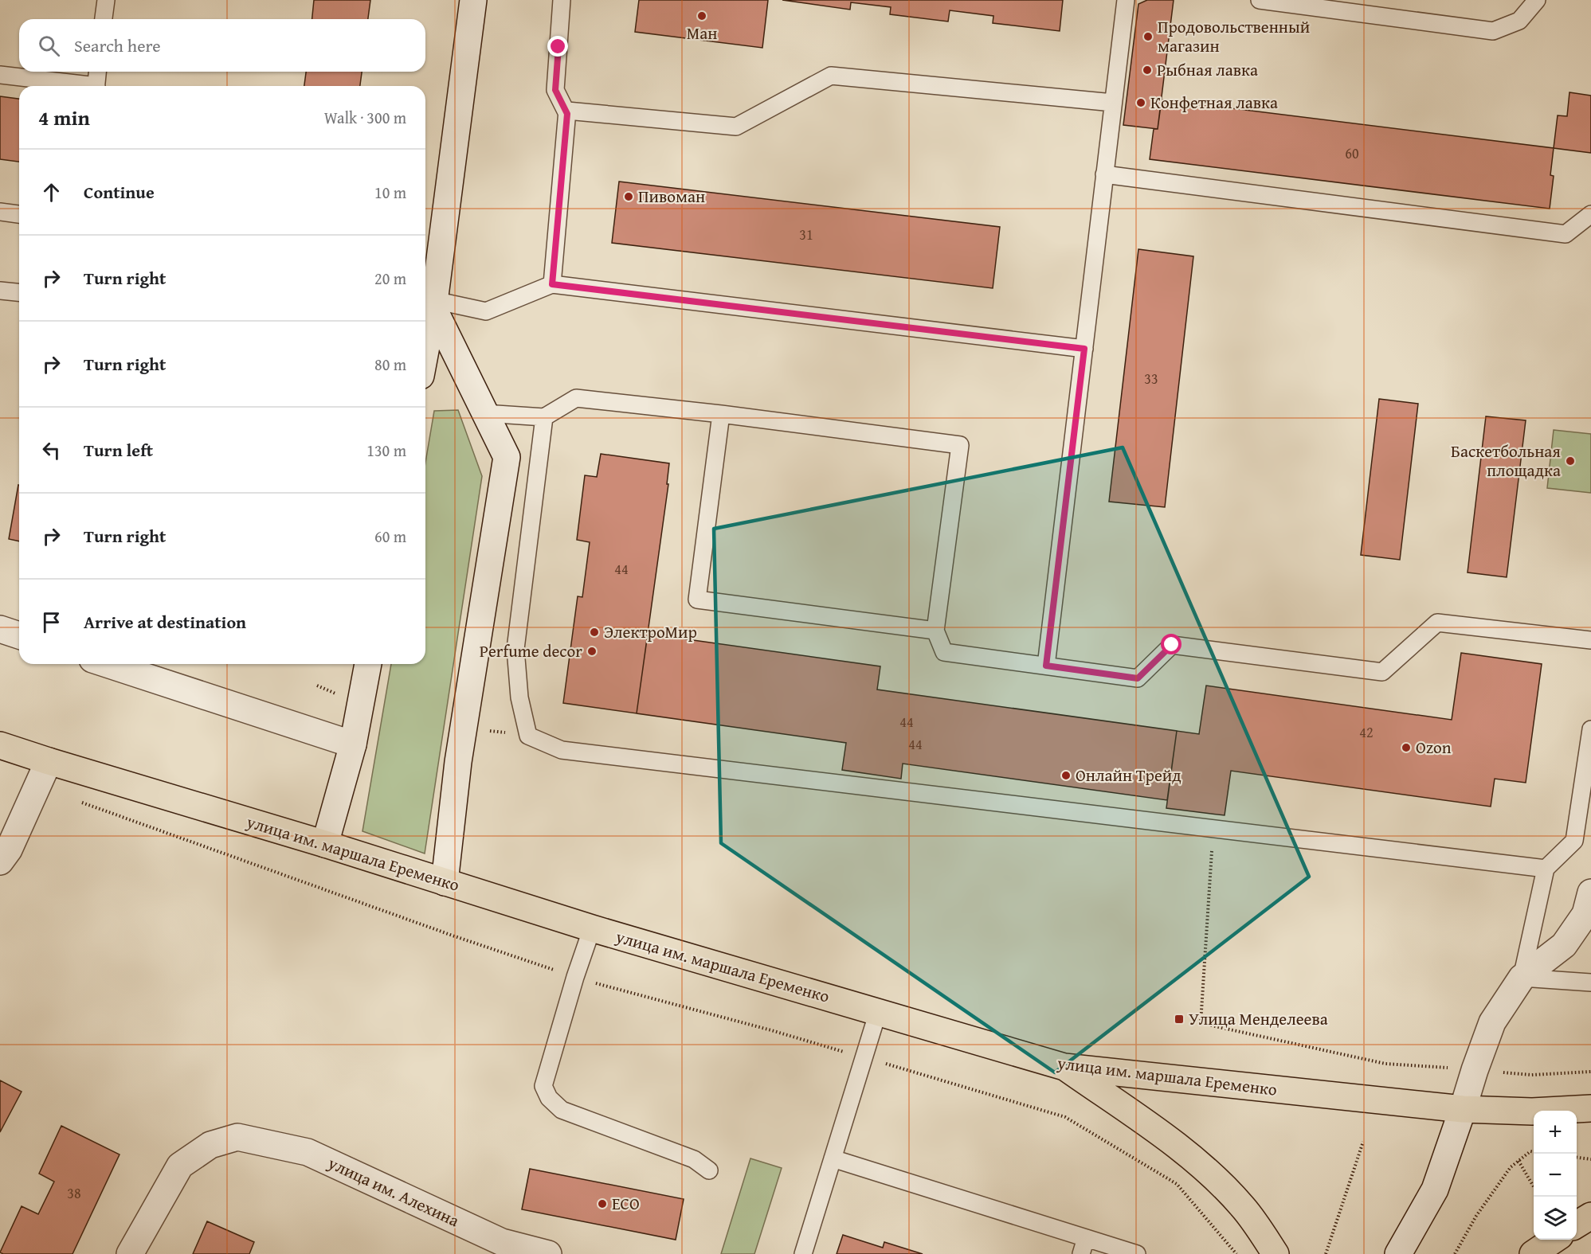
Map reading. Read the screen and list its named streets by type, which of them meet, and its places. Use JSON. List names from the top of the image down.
{
  "streets": {
    "highway": ["улица им. маршала Еременко"],
    "main road": ["улица им. Алехина"]
  },
  "places": {
    "other": [
      "Ман",
      "Продовольственный магазин",
      "Рыбная лавка",
      "Конфетная лавка",
      "Пивоман",
      "Баскетбольная площадка",
      "ЭлектроМир",
      "Perfume decor",
      "Ozon",
      "Онлайн Трейд",
      "ECO"
    ],
    "transit": ["Улица Менделеева"]
  },
  "house_numbers": [
    "60",
    "31",
    "33",
    "44",
    "44",
    "42",
    "44",
    "38"
  ],
  "page": {
    "search": "Search here",
    "heading": ["4 min", "Walk · 300 m"],
    "list": [
      ["Continue", "10 m"],
      ["Turn right", "20 m"],
      ["Turn right", "80 m"],
      ["Turn left", "130 m"],
      ["Turn right", "60 m"],
      "Arrive at destination"
    ],
    "map_buttons": ["+", "−"]
  }
}
